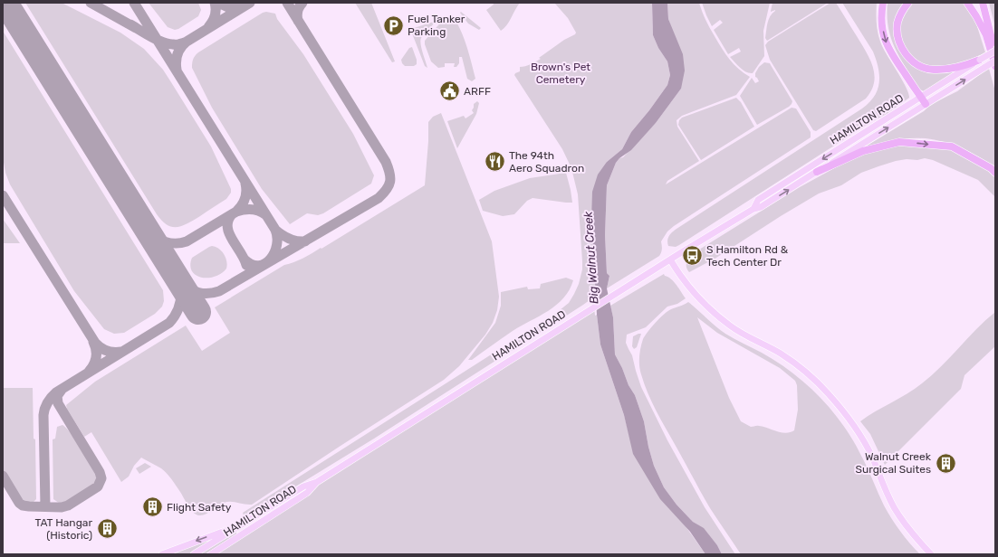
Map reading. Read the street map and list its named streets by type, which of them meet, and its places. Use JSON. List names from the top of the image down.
{
  "streets": {
    "main road": ["HAMILTON ROAD"]
  },
  "water": ["Big Walnut Creek"],
  "parks": ["Brown's Pet Cemetery"],
  "places": {
    "parking": ["Fuel Tanker Parking"],
    "public building": ["ARFF"],
    "restaurant": ["The 94th Aero Squadron"],
    "bus stop": ["S Hamilton Rd & Tech Center Dr"],
    "building": ["Walnut Creek Surgical Suites", "Flight Safety", "TAT Hangar (Historic)"]
  }
}
